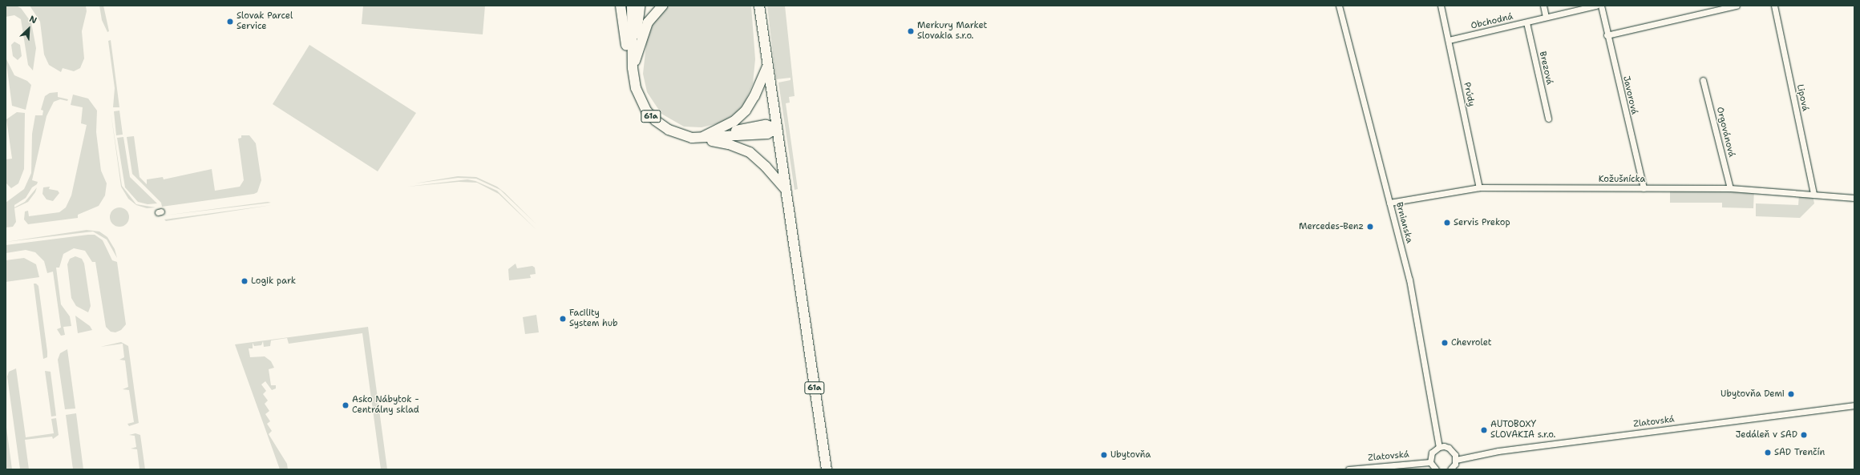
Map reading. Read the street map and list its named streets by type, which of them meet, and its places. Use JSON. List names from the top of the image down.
{
  "streets": {
    "main road": ["61a"],
    "street": [
      "Obchodná",
      "Brezová",
      "Prúdy",
      "Javorová",
      "Lipová",
      "Orgovánová",
      "Kožušnícka",
      "Brnianska",
      "Zlatovská"
    ]
  },
  "crossings": [
    ["Obchodná", "Brezová"],
    ["Obchodná", "Prúdy"],
    ["Prúdy", "Kožušnícka"],
    ["Javorová", "Kožušnícka"],
    ["Lipová", "Kožušnícka"],
    ["Orgovánová", "Kožušnícka"],
    ["Kožušnícka", "Brnianska"]
  ],
  "places": [
    "Slovak Parcel Service",
    "Merkury Market Slovakia s.r.o.",
    "Servis Prekop",
    "Mercedes-Benz",
    "Logik park",
    "Facility System hub",
    "Chevrolet",
    "Ubytovňa Demi",
    "Asko Nábytok - Centrálny sklad",
    "AUTOBOXY SLOVAKIA s.r.o.",
    "Jedáleň v SAD",
    "SAD Trenčín",
    "Ubytovňa"
  ],
  "north": "top right"
}
